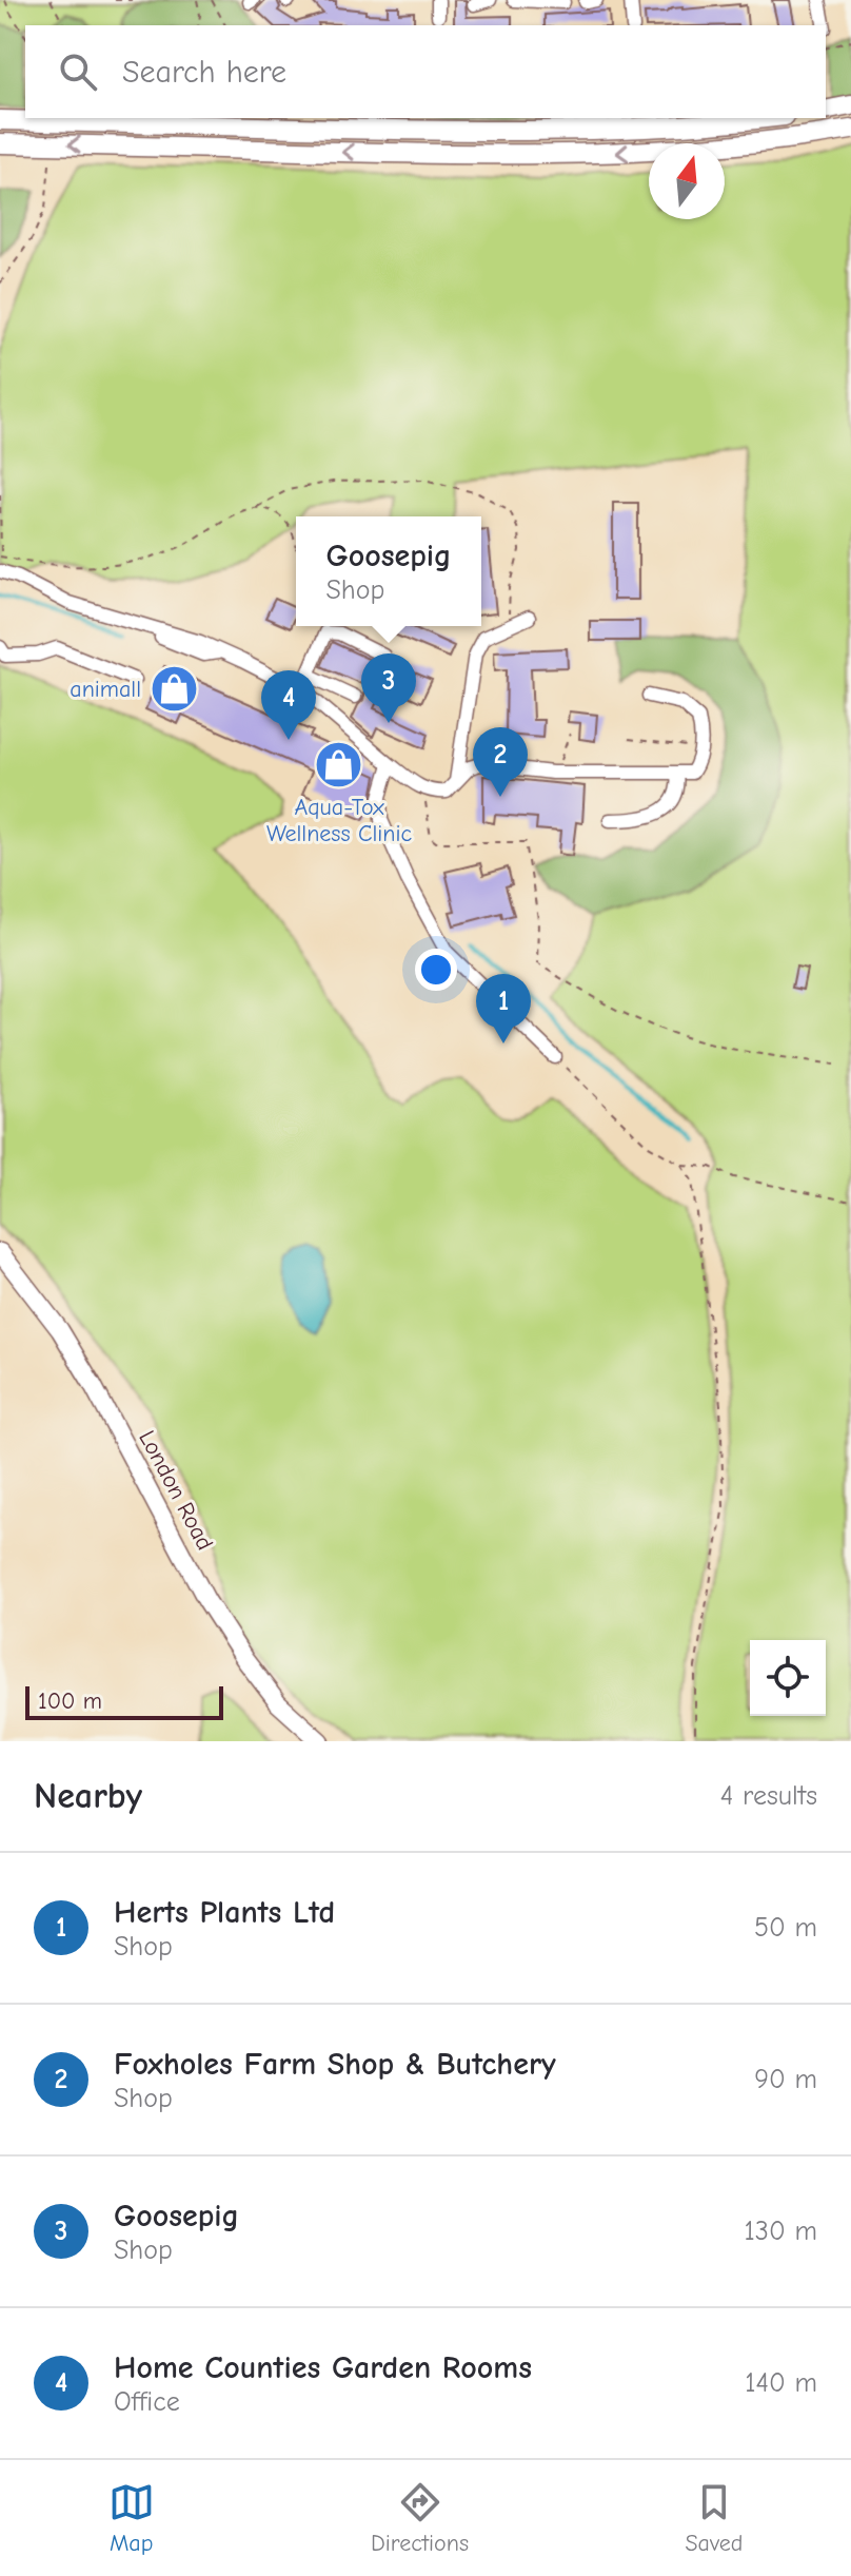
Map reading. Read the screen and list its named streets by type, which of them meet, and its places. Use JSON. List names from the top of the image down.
{
  "streets": {
    "main road": ["London Road"]
  },
  "places": {
    "shop": ["animall", "Aqua-Tox Wellness Clinic"]
  },
  "scale_bar": "100 m",
  "north": "top",
  "page": {
    "search": "Search here",
    "popup": ["Goosepig", "Shop"],
    "pins": [
      "3",
      "4",
      "2",
      "1"
    ],
    "scale": "100 m",
    "heading": ["Nearby", "4 results"],
    "list": [
      {
        "mark": "1",
        "name": "Herts Plants Ltd",
        "note": "Shop",
        "value": "50 m"
      },
      {
        "mark": "2",
        "name": "Foxholes Farm Shop & Butchery",
        "note": "Shop",
        "value": "90 m"
      },
      {
        "mark": "3",
        "name": "Goosepig",
        "note": "Shop",
        "value": "130 m"
      },
      {
        "mark": "4",
        "name": "Home Counties Garden Rooms",
        "note": "Office",
        "value": "140 m"
      }
    ],
    "nav": ["Map", "Directions", "Saved"]
  }
}
